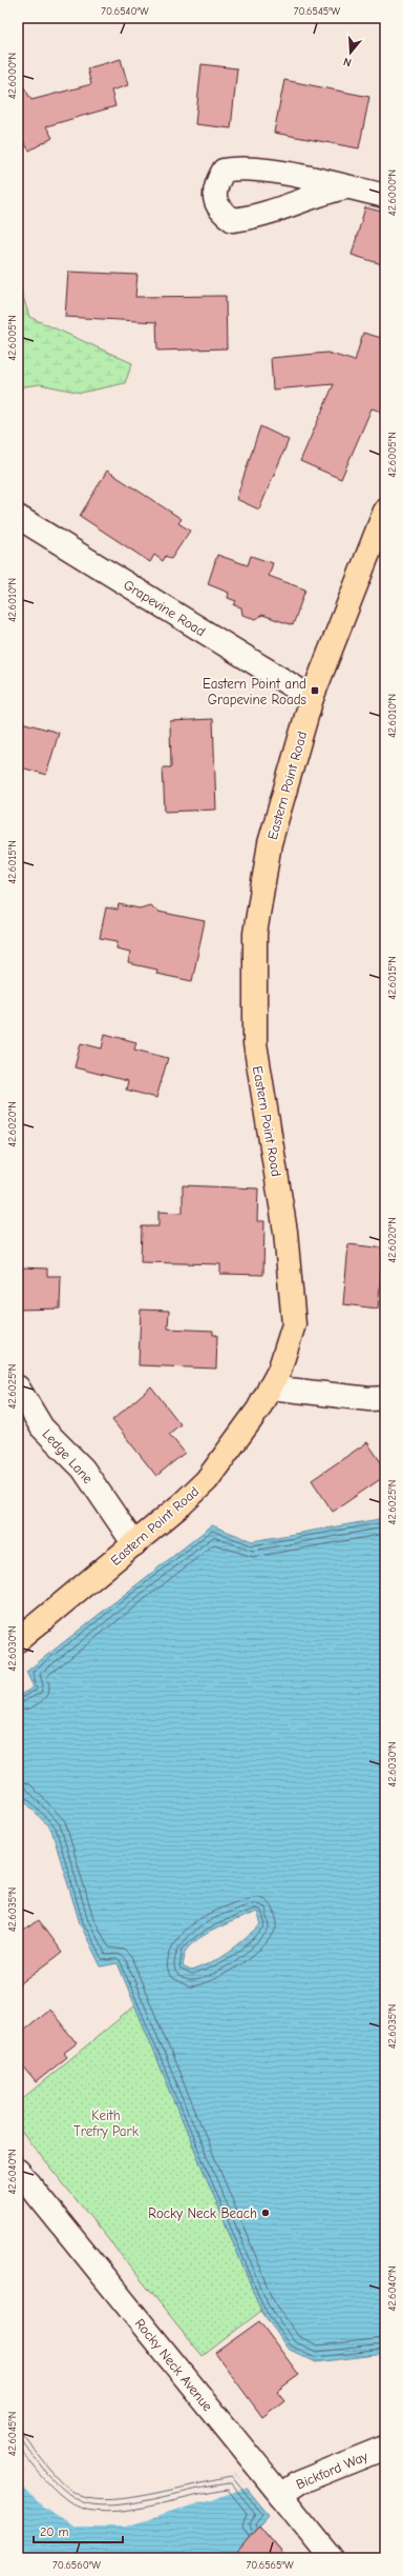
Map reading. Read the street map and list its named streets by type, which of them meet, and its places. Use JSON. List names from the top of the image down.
{
  "streets": {
    "main road": ["Eastern Point Road"],
    "street": [
      "Grapevine Road",
      "Ledge Lane",
      "Rocky Neck Avenue",
      "Bickford Way"
    ]
  },
  "crossings": [
    ["Grapevine Road", "Eastern Point Road"],
    ["Eastern Point Road", "Ledge Lane"],
    ["Rocky Neck Avenue", "Bickford Way"]
  ],
  "parks": ["Keith Trefry Park"],
  "places": {
    "transit": ["Eastern Point and Grapevine Roads"],
    "other": ["Rocky Neck Beach"]
  },
  "scale_bar": "20 m",
  "north": "bottom",
  "coordinates": [
    "70.6540°W",
    "70.6545°W",
    "42.6000°N",
    "42.6005°N",
    "42.6010°N",
    "42.6015°N",
    "42.6020°N",
    "42.6025°N",
    "42.6030°N",
    "42.6035°N",
    "42.6040°N",
    "42.6045°N",
    "70.6560°W",
    "70.6565°W"
  ]
}
